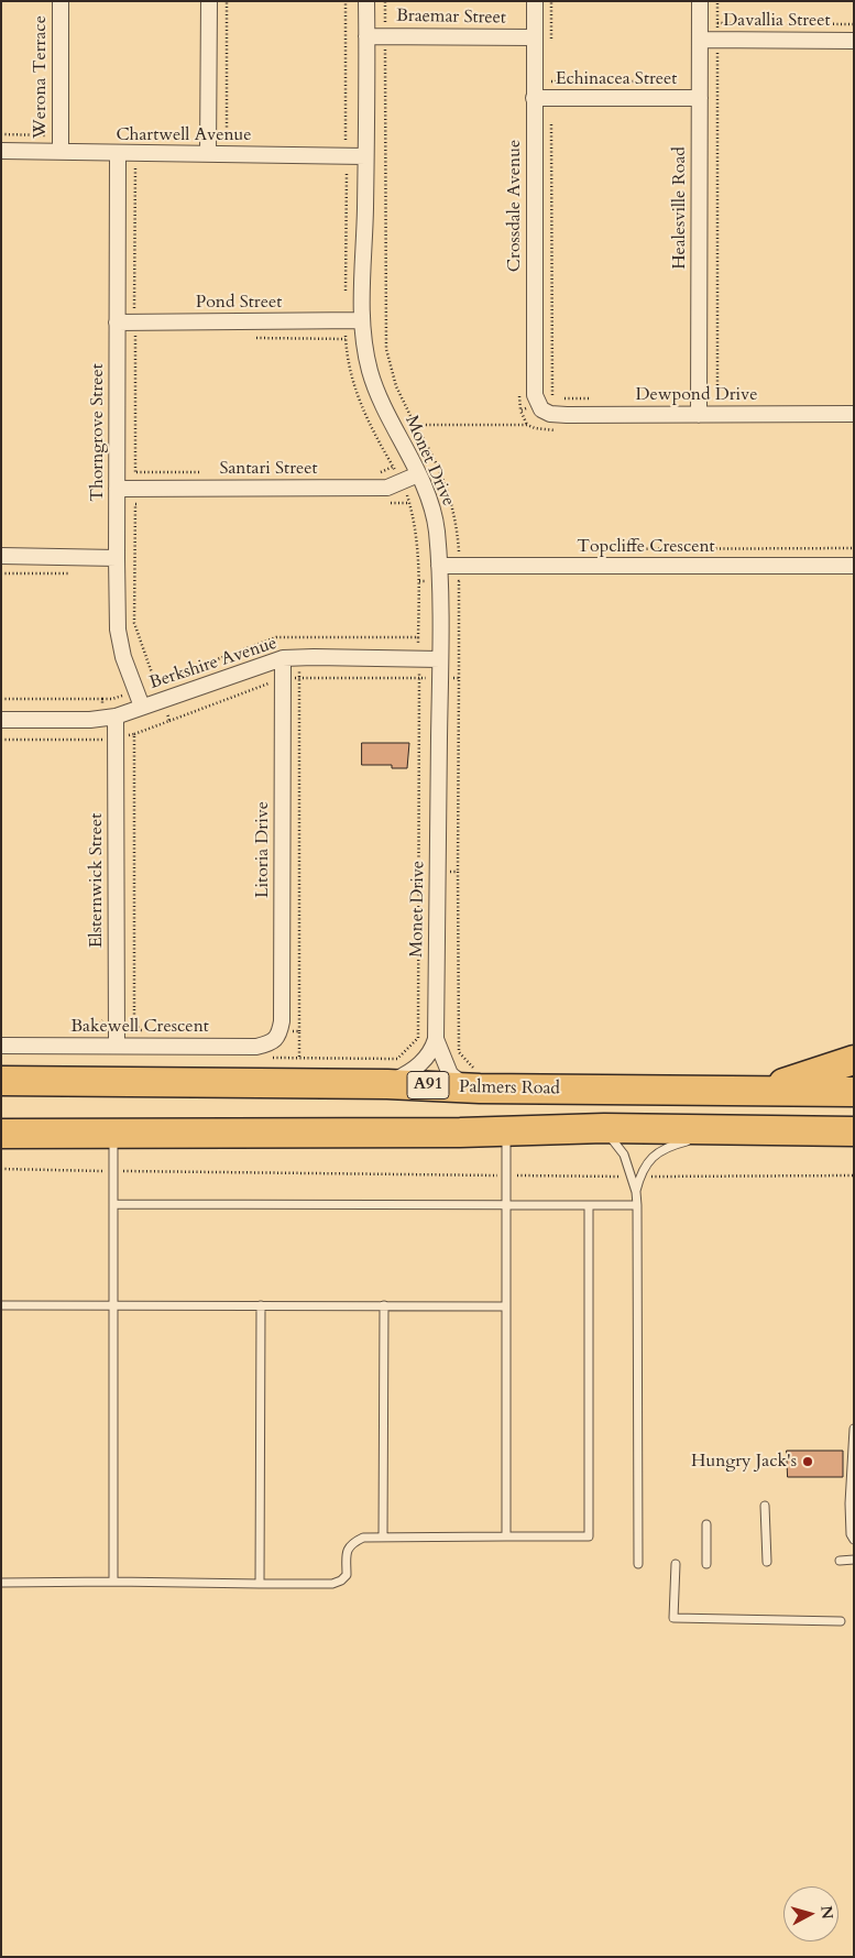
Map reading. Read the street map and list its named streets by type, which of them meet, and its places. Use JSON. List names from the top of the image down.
{
  "streets": {
    "highway": ["A91", "Palmers Road"],
    "street": [
      "Braemar Street",
      "Davallia Street",
      "Werona Terrace",
      "Echinacea Street",
      "Chartwell Avenue",
      "Crossdale Avenue",
      "Healesville Road",
      "Pond Street",
      "Dewpond Drive",
      "Thorngrove Street",
      "Monet Drive",
      "Santari Street",
      "Topcliffe Crescent",
      "Berkshire Avenue",
      "Litoria Drive",
      "Elsternwick Street",
      "Bakewell Crescent"
    ]
  },
  "crossings": [
    ["Braemar Street", "Crossdale Avenue"],
    ["Braemar Street", "Monet Drive"],
    ["Davallia Street", "Healesville Road"],
    ["Werona Terrace", "Chartwell Avenue"],
    ["Echinacea Street", "Crossdale Avenue"],
    ["Echinacea Street", "Healesville Road"],
    ["Chartwell Avenue", "Thorngrove Street"],
    ["Chartwell Avenue", "Monet Drive"],
    ["Crossdale Avenue", "Dewpond Drive"],
    ["Healesville Road", "Dewpond Drive"],
    ["Pond Street", "Thorngrove Street"],
    ["Pond Street", "Monet Drive"],
    ["Thorngrove Street", "Santari Street"],
    ["Thorngrove Street", "Berkshire Avenue"],
    ["Monet Drive", "Santari Street"],
    ["Monet Drive", "Topcliffe Crescent"],
    ["Monet Drive", "Berkshire Avenue"],
    ["Monet Drive", "Palmers Road"],
    ["Berkshire Avenue", "Litoria Drive"],
    ["Berkshire Avenue", "Elsternwick Street"],
    ["Litoria Drive", "Bakewell Crescent"],
    ["Elsternwick Street", "Bakewell Crescent"]
  ],
  "places": ["Hungry Jack's"],
  "north": "right"
}
